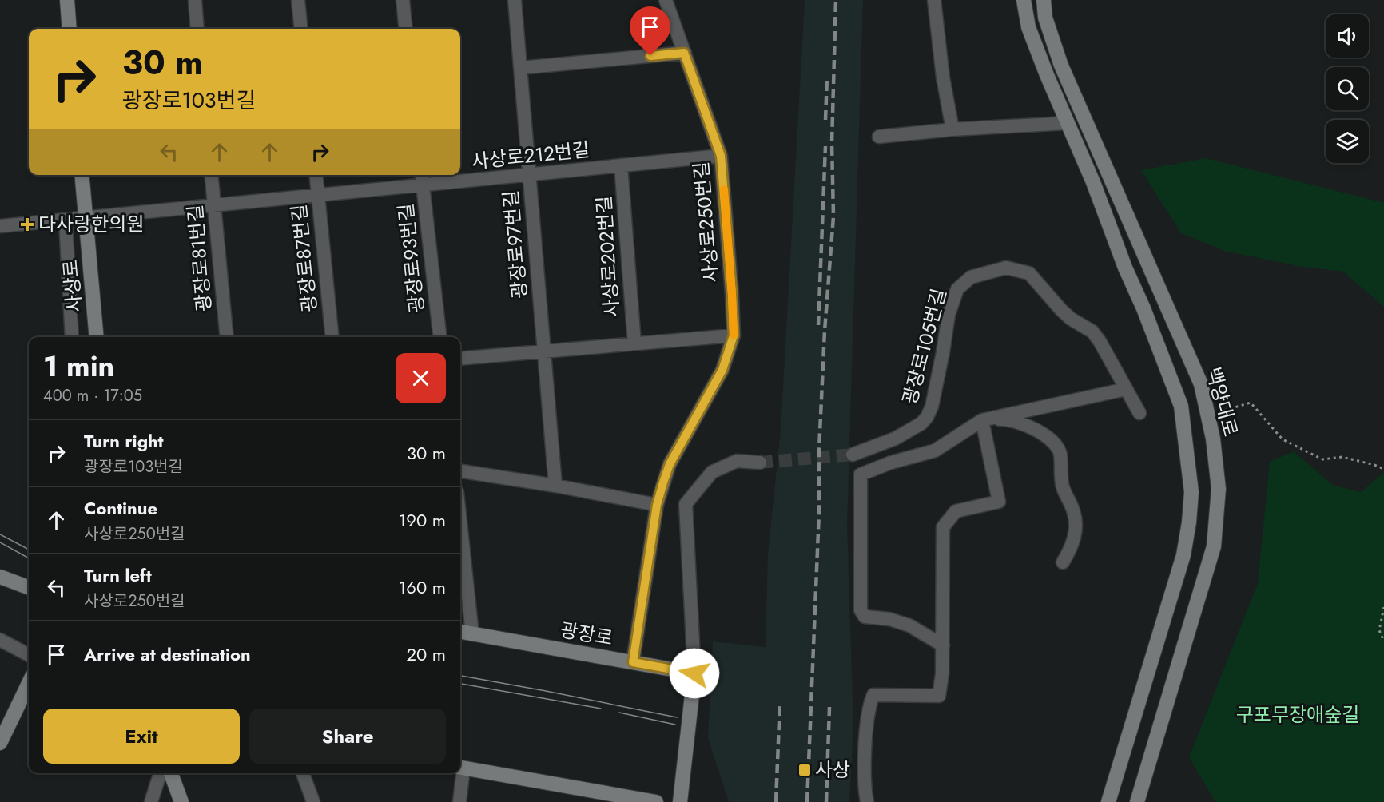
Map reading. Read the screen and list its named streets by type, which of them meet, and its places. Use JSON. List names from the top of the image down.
{
  "streets": {
    "main road": ["사상로", "백양대로", "광장로"],
    "street": [
      "사상로212번길",
      "사상로250번길",
      "광장로97번길",
      "사상로202번길",
      "광장로81번길",
      "광장로87번길",
      "광장로93번길",
      "광장로105번길"
    ]
  },
  "crossings": [
    ["사상로212번길", "사상로250번길"],
    ["사상로212번길", "광장로97번길"],
    ["사상로212번길", "사상로202번길"],
    ["사상로212번길", "광장로81번길"],
    ["사상로212번길", "광장로87번길"],
    ["사상로212번길", "광장로93번길"],
    ["사상로212번길", "사상로"],
    ["사상로250번길", "사상로202번길"],
    ["광장로97번길", "사상로202번길"]
  ],
  "parks": ["구포무장애숲길"],
  "places": {
    "health": ["다사랑한의원"],
    "transit": ["사상"]
  },
  "page": {
    "turn": ["30 m", "광장로103번길"],
    "heading": ["1 min", "400 m · 17:05"],
    "list": [
      {
        "name": "Turn right",
        "note": "광장로103번길",
        "value": "30 m"
      },
      {
        "name": "Continue",
        "note": "사상로250번길",
        "value": "190 m"
      },
      {
        "name": "Turn left",
        "note": "사상로250번길",
        "value": "160 m"
      },
      {
        "name": "Arrive at destination",
        "value": "20 m"
      }
    ],
    "buttons": ["Exit", "Share"]
  }
}
